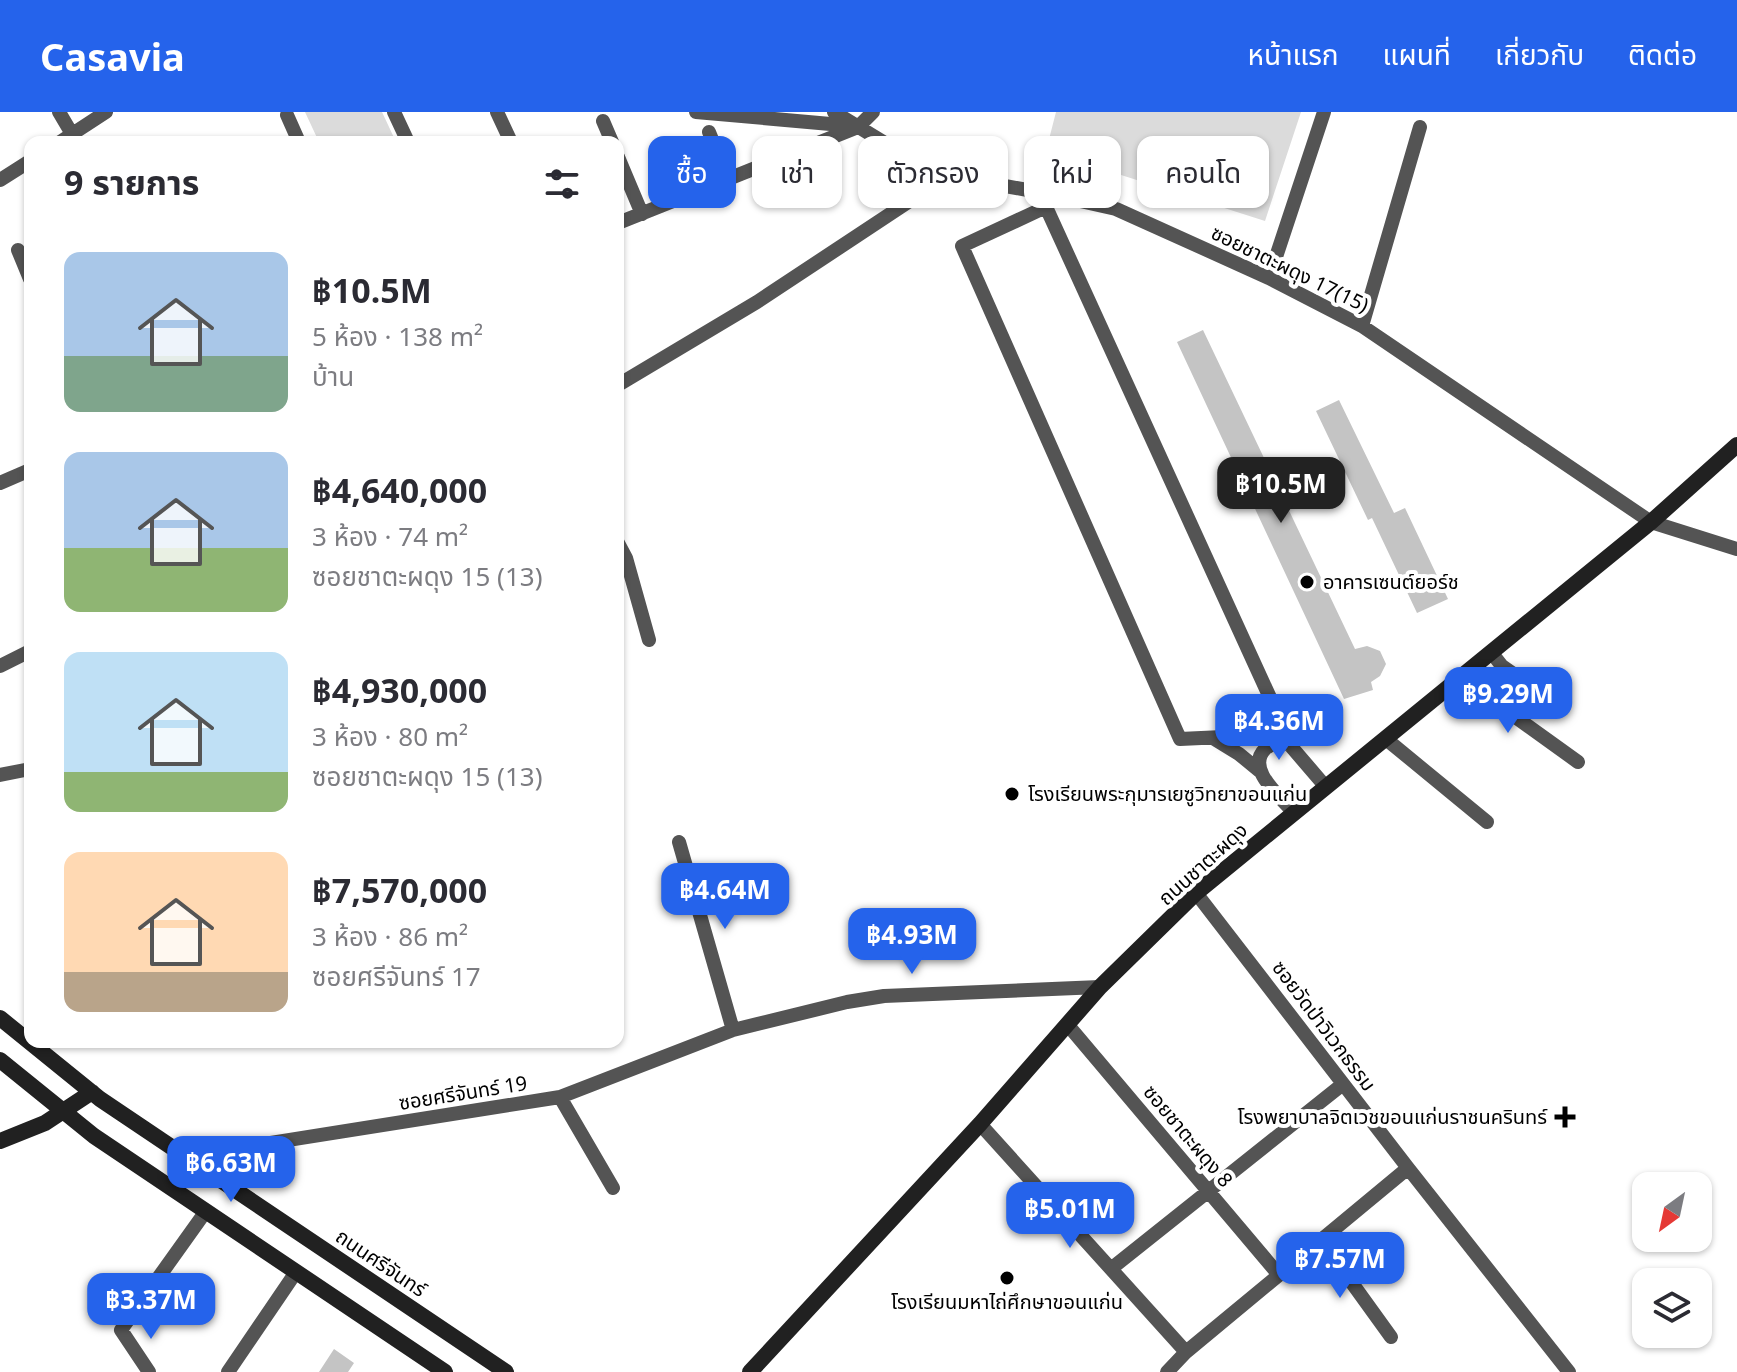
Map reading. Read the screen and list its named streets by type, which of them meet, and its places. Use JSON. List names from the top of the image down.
{
  "streets": {
    "street": [
      "ซอยชาตะผดุง 17(15)",
      "ถนนชาตะผดุง",
      "ซอยวัดป่าวิเวกธรรม",
      "ซอยศรีจันทร์ 19",
      "ซอยชาตะผดุง 8",
      "ถนนศรีจันทร์"
    ]
  },
  "crossings": [
    ["ซอยชาตะผดุง 17(15)", "ถนนชาตะผดุง"],
    ["ถนนชาตะผดุง", "ซอยวัดป่าวิเวกธรรม"],
    ["ถนนชาตะผดุง", "ซอยศรีจันทร์ 19"],
    ["ถนนชาตะผดุง", "ซอยชาตะผดุง 8"],
    ["ซอยศรีจันทร์ 19", "ถนนศรีจันทร์"]
  ],
  "places": {
    "other": ["อาคารเซนต์ยอร์ช", "โรงเรียนพระกุมารเยซูวิทยาขอนแก่น", "โรงเรียนมหาไถ่ศึกษาขอนแก่น"],
    "health": ["โรงพยาบาลจิตเวชขอนแก่นราชนครินทร์"]
  },
  "north": "bottom left",
  "page": {
    "header": "Casavia",
    "nav": [
      "หน้าแรก",
      "แผนที่",
      "เกี่ยวกับ",
      "ติดต่อ"
    ],
    "chip": [
      "ซื้อ",
      "เช่า",
      "ตัวกรอง",
      "ใหม่",
      "คอนโด"
    ],
    "heading": "9 รายการ",
    "list": [
      {
        "name": "฿10.5M",
        "note": "5 ห้อง · 138 m² · บ้าน"
      },
      {
        "name": "฿4,640,000",
        "note": "3 ห้อง · 74 m² · ซอยชาตะผดุง 15 (13)"
      },
      {
        "name": "฿4,930,000",
        "note": "3 ห้อง · 80 m² · ซอยชาตะผดุง 15 (13)"
      },
      {
        "name": "฿7,570,000",
        "note": "3 ห้อง · 86 m² · ซอยศรีจันทร์ 17"
      }
    ],
    "price": [
      "฿10.5M",
      "฿9.29M",
      "฿4.36M",
      "฿4.64M",
      "฿4.93M",
      "฿6.63M",
      "฿5.01M",
      "฿7.57M",
      "฿3.37M"
    ]
  }
}
